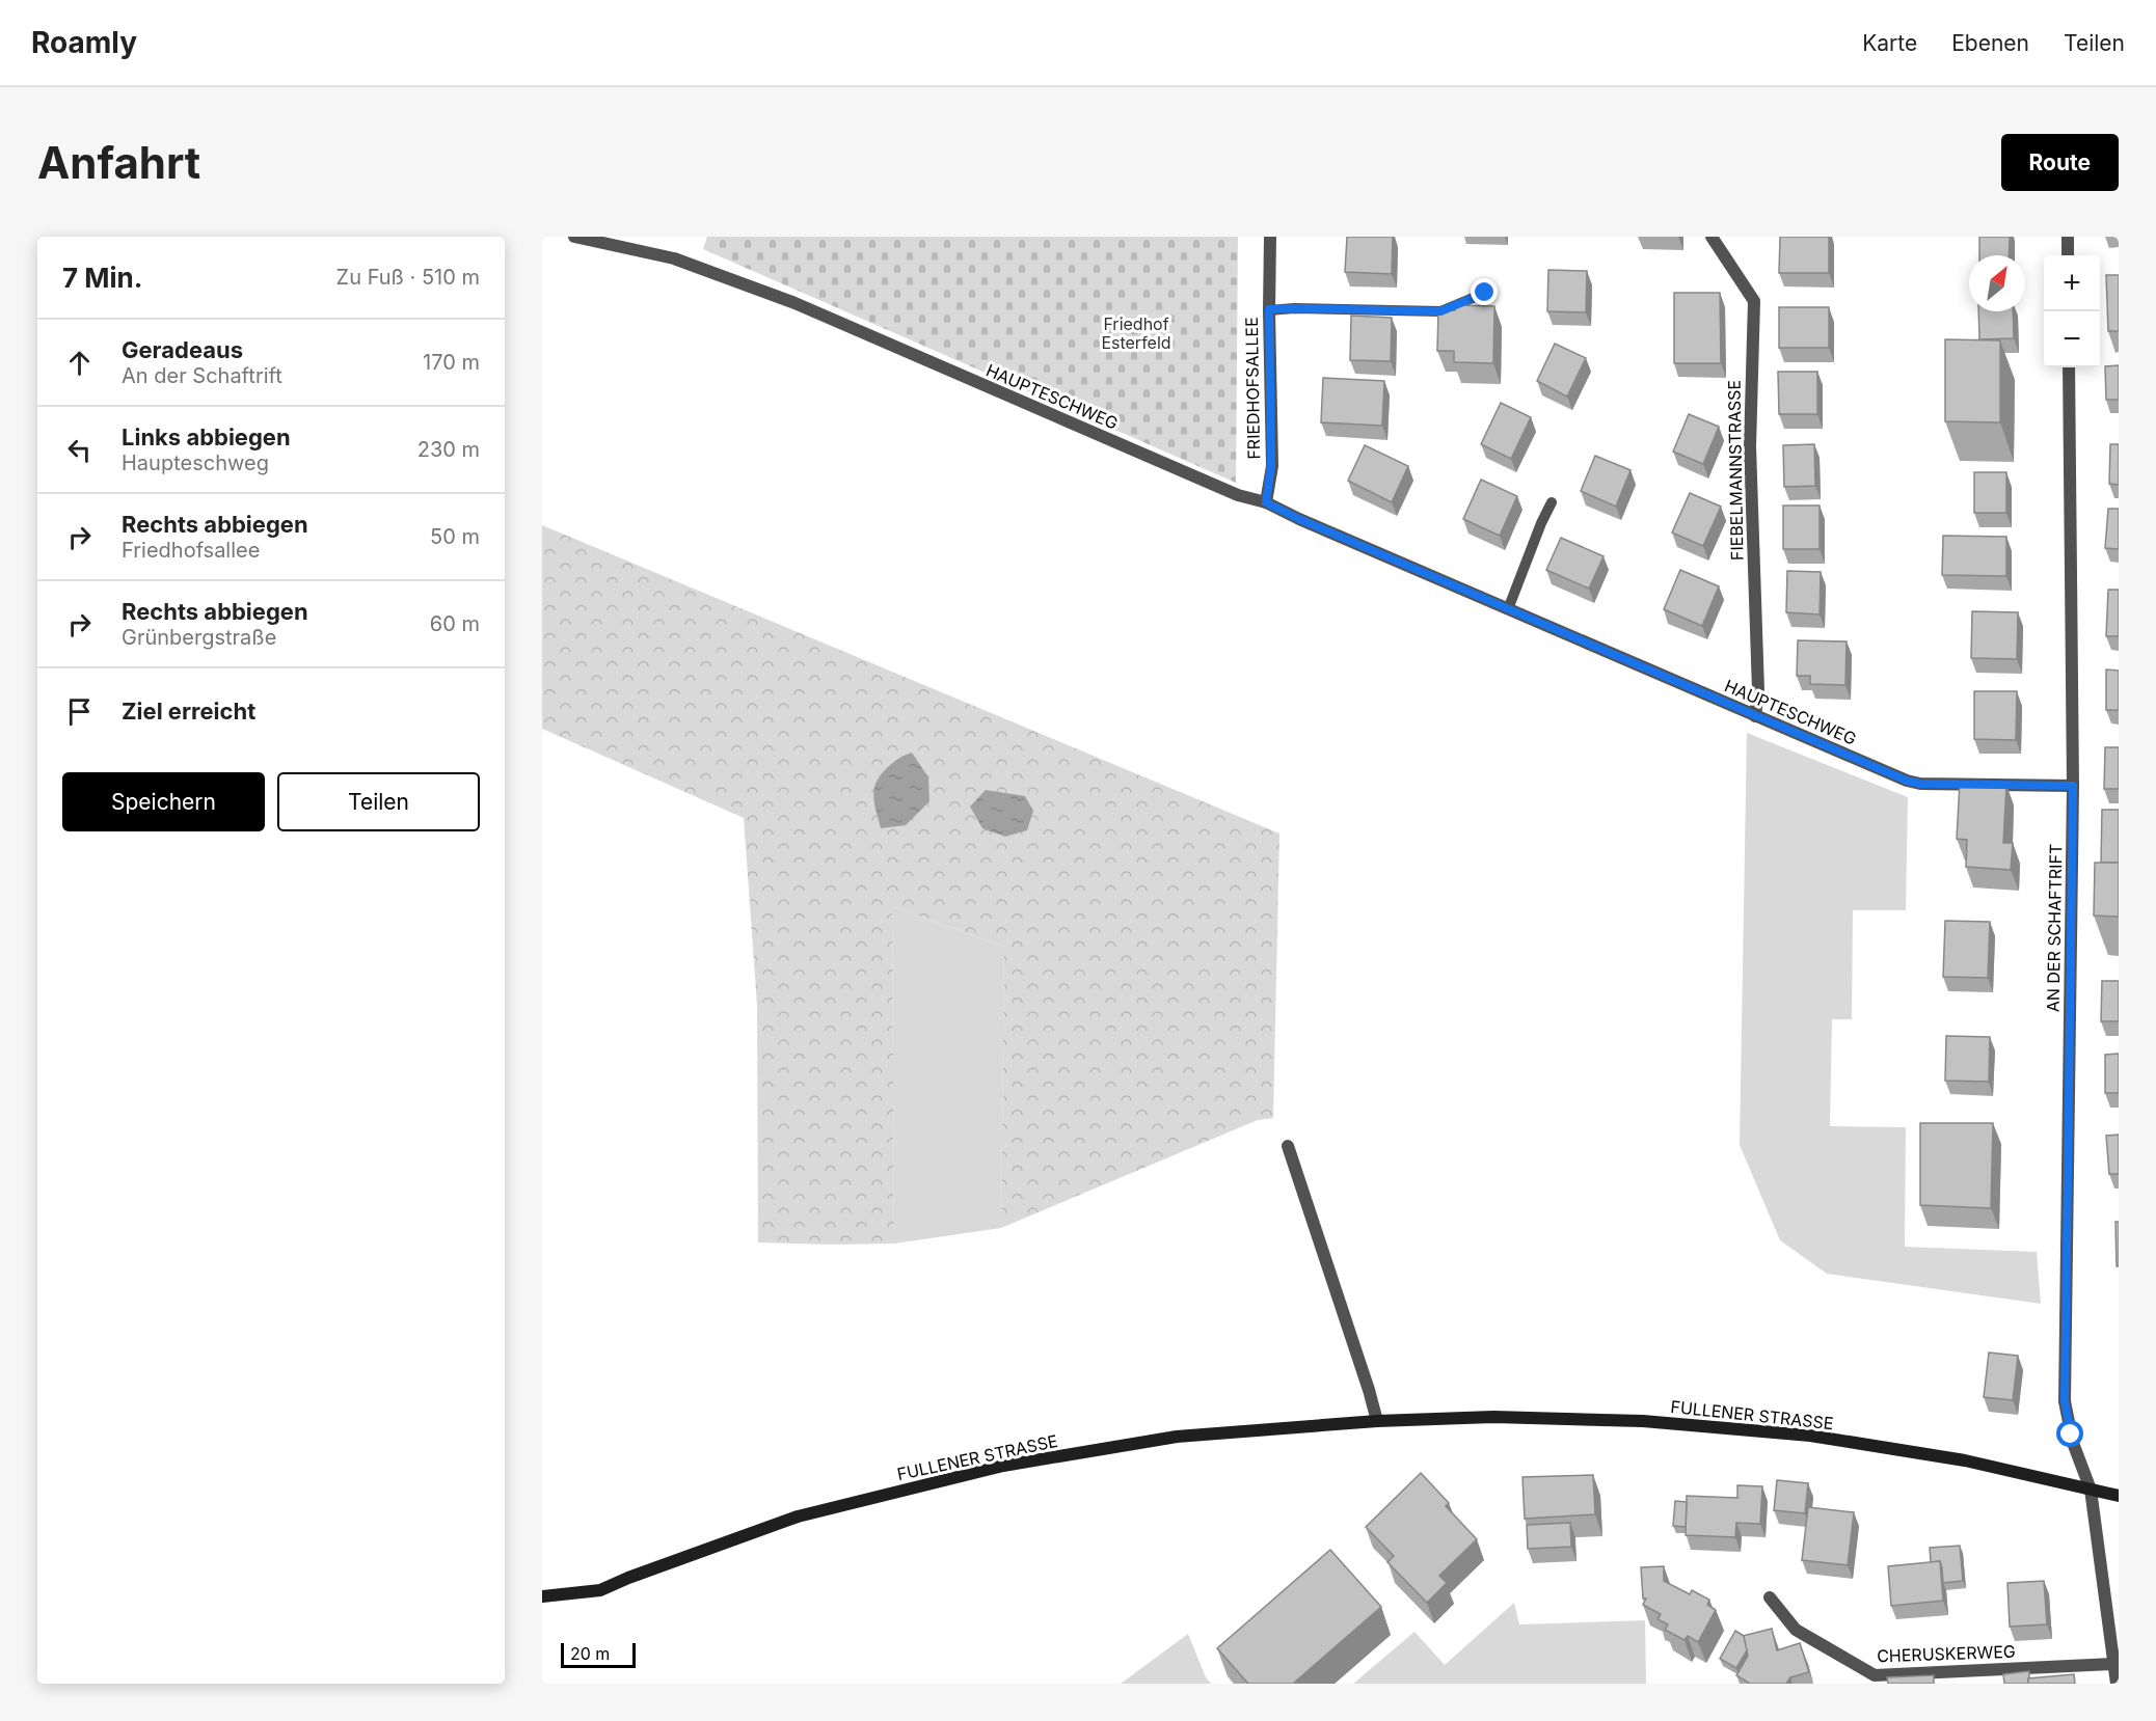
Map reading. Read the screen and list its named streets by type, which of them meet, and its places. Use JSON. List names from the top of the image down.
{
  "streets": {
    "main road": ["FULLENER STRASSE"],
    "street": [
      "FRIEDHOFSALLEE",
      "HAUPTESCHWEG",
      "FIEBELMANNSTRASSE",
      "AN DER SCHAFTRIFT",
      "CHERUSKERWEG"
    ]
  },
  "crossings": [
    ["FRIEDHOFSALLEE", "HAUPTESCHWEG"],
    ["HAUPTESCHWEG", "FIEBELMANNSTRASSE"],
    ["HAUPTESCHWEG", "AN DER SCHAFTRIFT"],
    ["AN DER SCHAFTRIFT", "FULLENER STRASSE"],
    ["AN DER SCHAFTRIFT", "CHERUSKERWEG"]
  ],
  "parks": ["Friedhof Esterfeld"],
  "scale_bar": "20 m",
  "north": "top right",
  "page": {
    "header": "Roamly",
    "nav": ["Karte", "Ebenen", "Teilen"],
    "buttons": [
      "Route",
      ["Speichern", "Teilen"]
    ],
    "title": "Anfahrt",
    "heading": ["7 Min.", "Zu Fuß · 510 m"],
    "map_buttons": ["+", "−"],
    "list": [
      ["Geradeaus", "An der Schaftrift", "170 m"],
      ["Links abbiegen", "Haupteschweg", "230 m"],
      ["Rechts abbiegen", "Friedhofsallee", "50 m"],
      ["Rechts abbiegen", "Grünbergstraße", "60 m"],
      "Ziel erreicht"
    ],
    "scale": "20 m"
  }
}
